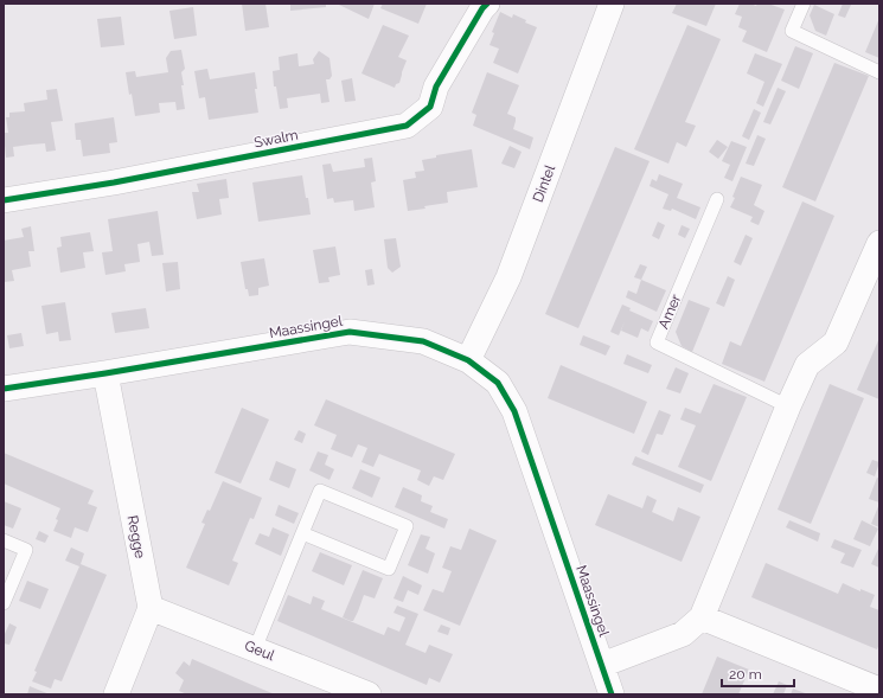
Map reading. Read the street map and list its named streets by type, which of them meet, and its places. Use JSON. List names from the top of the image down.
{
  "streets": {
    "street": [
      "Swalm",
      "Dintel",
      "Maassingel",
      "Regge",
      "Geul"
    ],
    "lane": ["Amer"]
  },
  "crossings": [
    ["Dintel", "Maassingel"],
    ["Maassingel", "Regge"],
    ["Regge", "Geul"]
  ],
  "scale_bar": "20 m"
}
